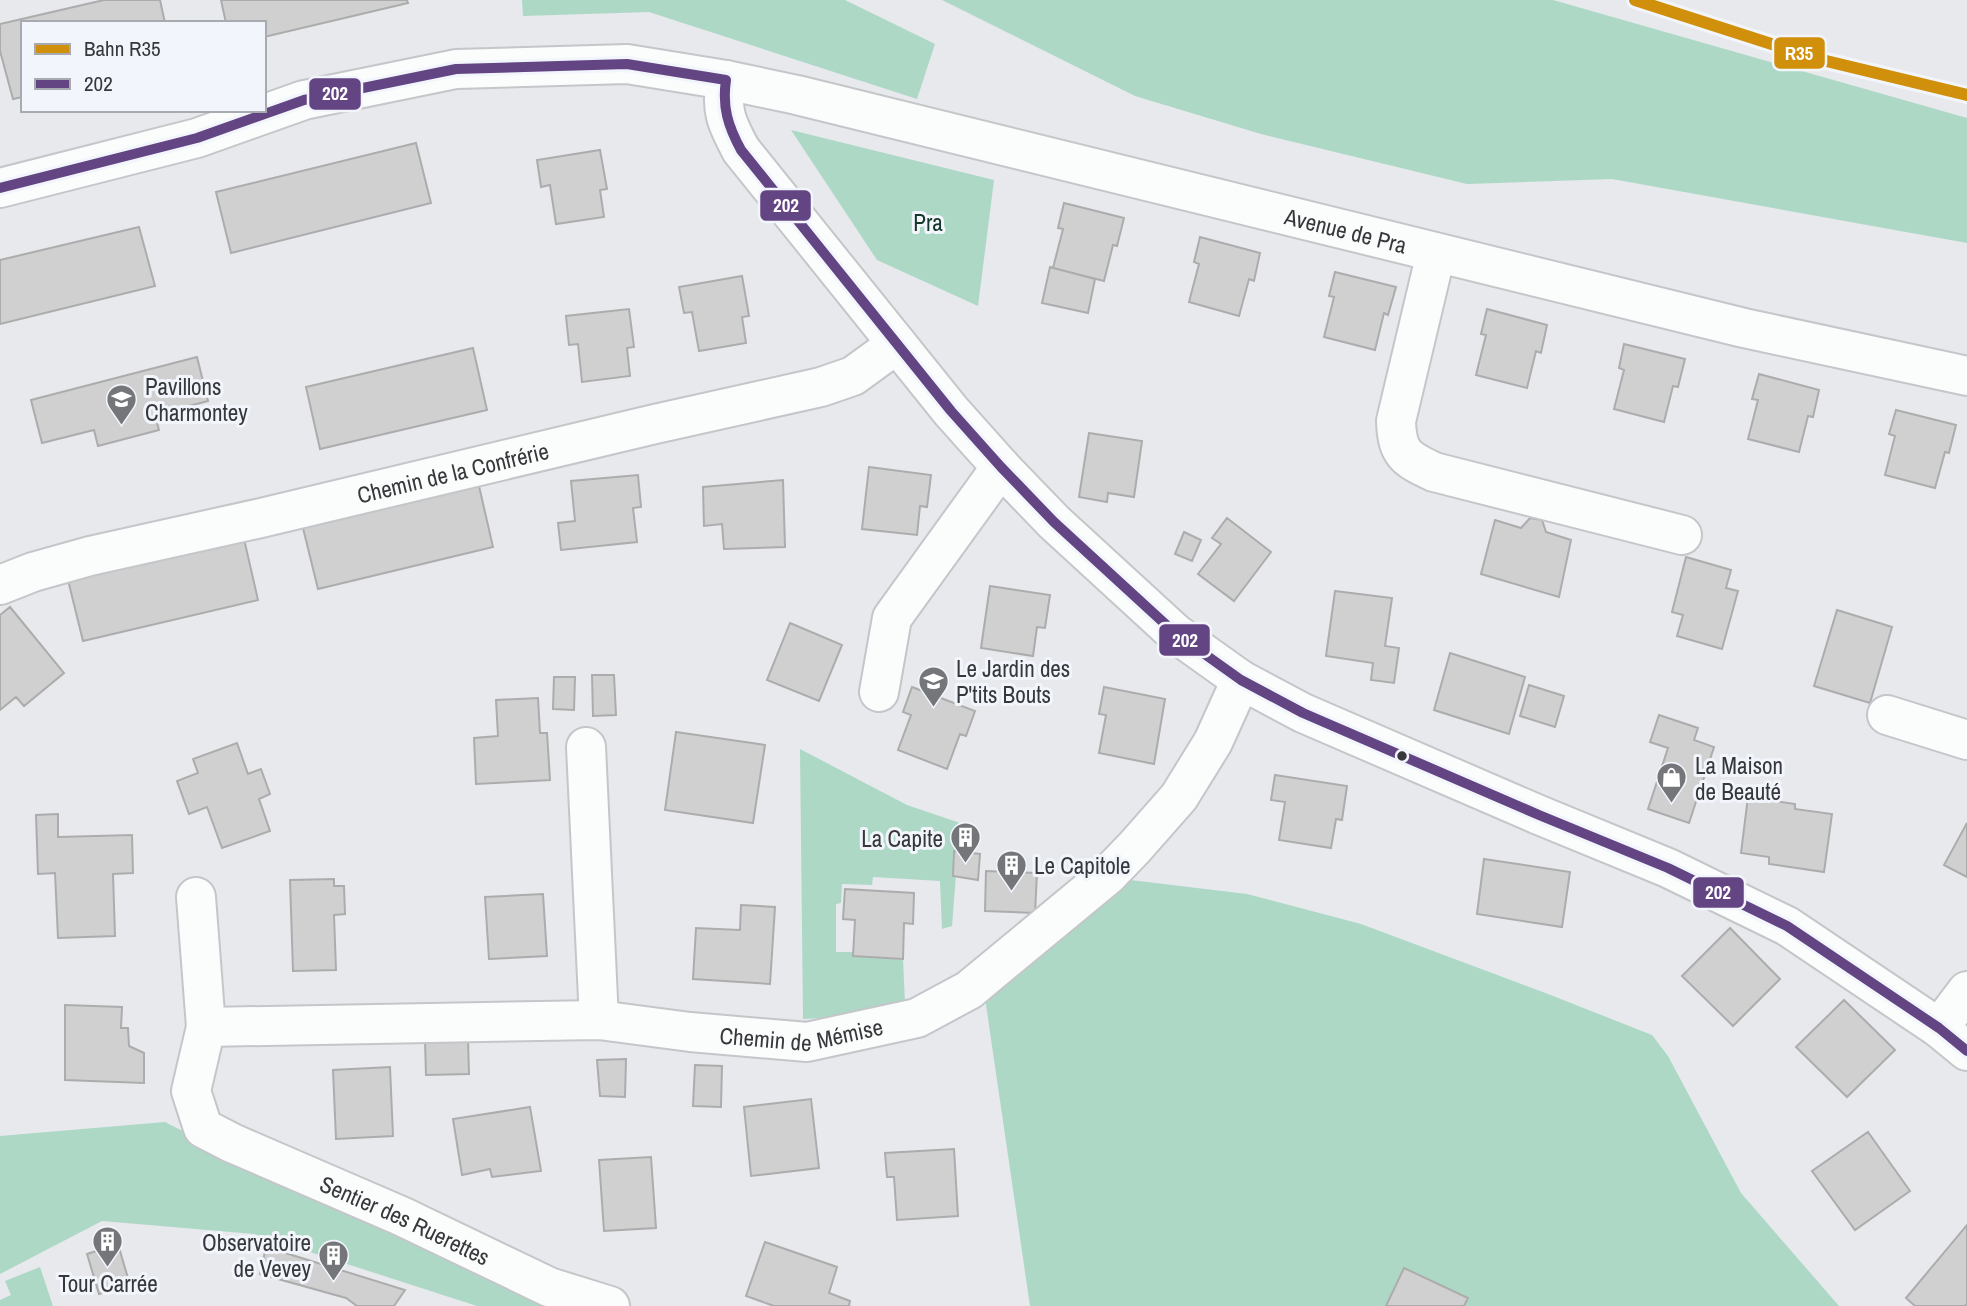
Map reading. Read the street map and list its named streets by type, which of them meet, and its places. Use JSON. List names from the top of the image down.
{
  "streets": {
    "street": [
      "Avenue de Pra",
      "Chemin de la Confrérie",
      "Chemin de Mémise",
      "Sentier des Ruerettes"
    ]
  },
  "crossings": [
    ["Chemin de Mémise", "Sentier des Ruerettes"]
  ],
  "parks": ["Pra"],
  "places": {
    "school or university": ["Pavillons Charmontey", "Le Jardin des P'tits Bouts"],
    "shop": ["La Maison de Beauté"],
    "building": [
      "La Capite",
      "Le Capitole",
      "Tour Carrée",
      "Observatoire de Vevey"
    ]
  },
  "lines": ["rail line R35", "transit line 202"],
  "legend": ["Bahn R35", "202"]
}
